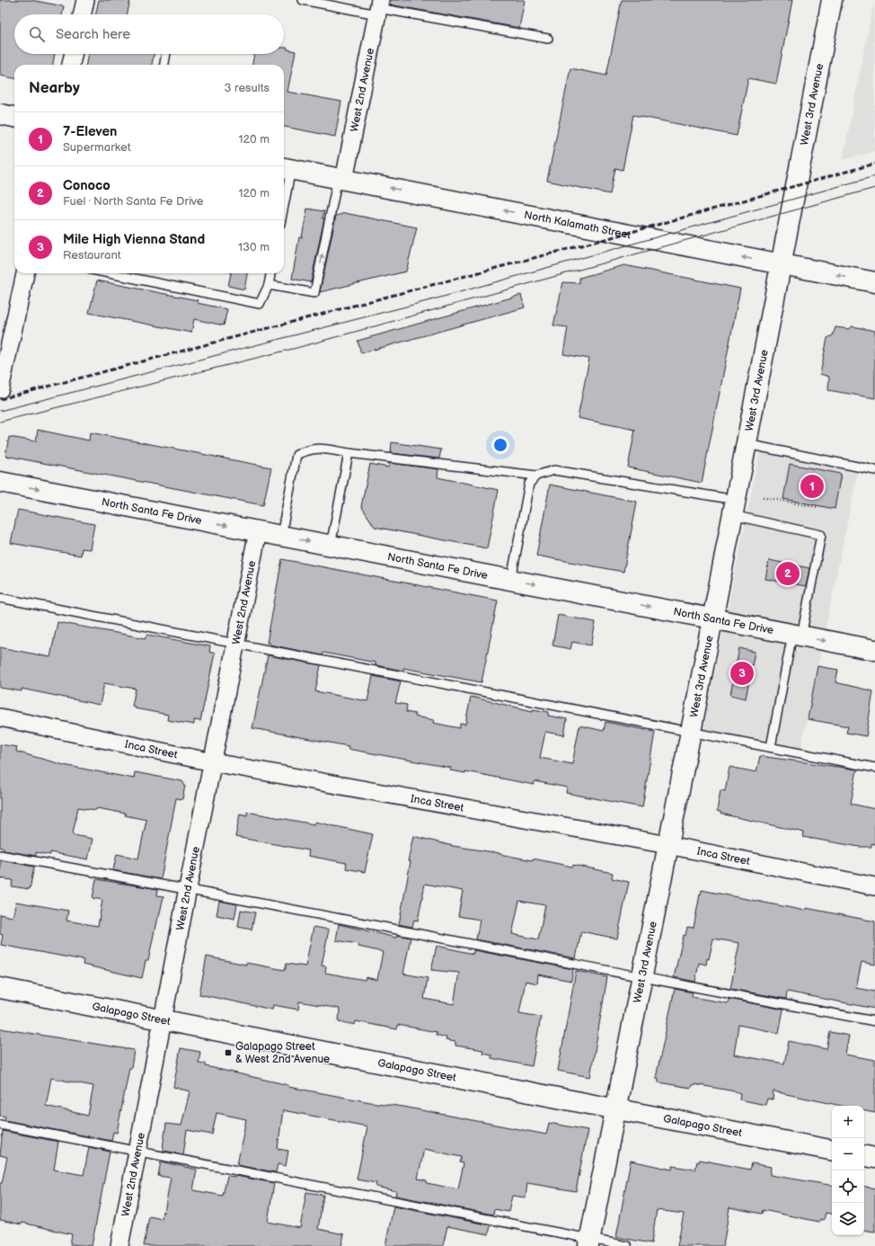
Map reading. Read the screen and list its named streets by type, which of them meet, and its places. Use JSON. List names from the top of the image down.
{
  "streets": {
    "street": [
      "West 2nd Avenue",
      "West 3rd Avenue",
      "North Kalamath Street",
      "North Santa Fe Drive",
      "Inca Street",
      "Galapago Street"
    ]
  },
  "crossings": [
    ["West 2nd Avenue", "North Kalamath Street"],
    ["West 2nd Avenue", "North Santa Fe Drive"],
    ["West 2nd Avenue", "Inca Street"],
    ["West 2nd Avenue", "Galapago Street"],
    ["West 3rd Avenue", "North Kalamath Street"],
    ["West 3rd Avenue", "North Santa Fe Drive"],
    ["West 3rd Avenue", "Inca Street"],
    ["West 3rd Avenue", "Galapago Street"]
  ],
  "one_way": ["North Kalamath Street", "North Santa Fe Drive"],
  "places": {
    "transit": ["Galapago Street & West 2nd Avenue"]
  },
  "page": {
    "search": "Search here",
    "heading": ["Nearby", "3 results"],
    "list": [
      {
        "mark": "1",
        "name": "7-Eleven",
        "note": "Supermarket",
        "value": "120 m"
      },
      {
        "mark": "2",
        "name": "Conoco",
        "note": "Fuel · North Santa Fe Drive",
        "value": "120 m"
      },
      {
        "mark": "3",
        "name": "Mile High Vienna Stand",
        "note": "Restaurant",
        "value": "130 m"
      }
    ],
    "pins": ["1", "2", "3"],
    "map_buttons": ["+", "−"]
  }
}
